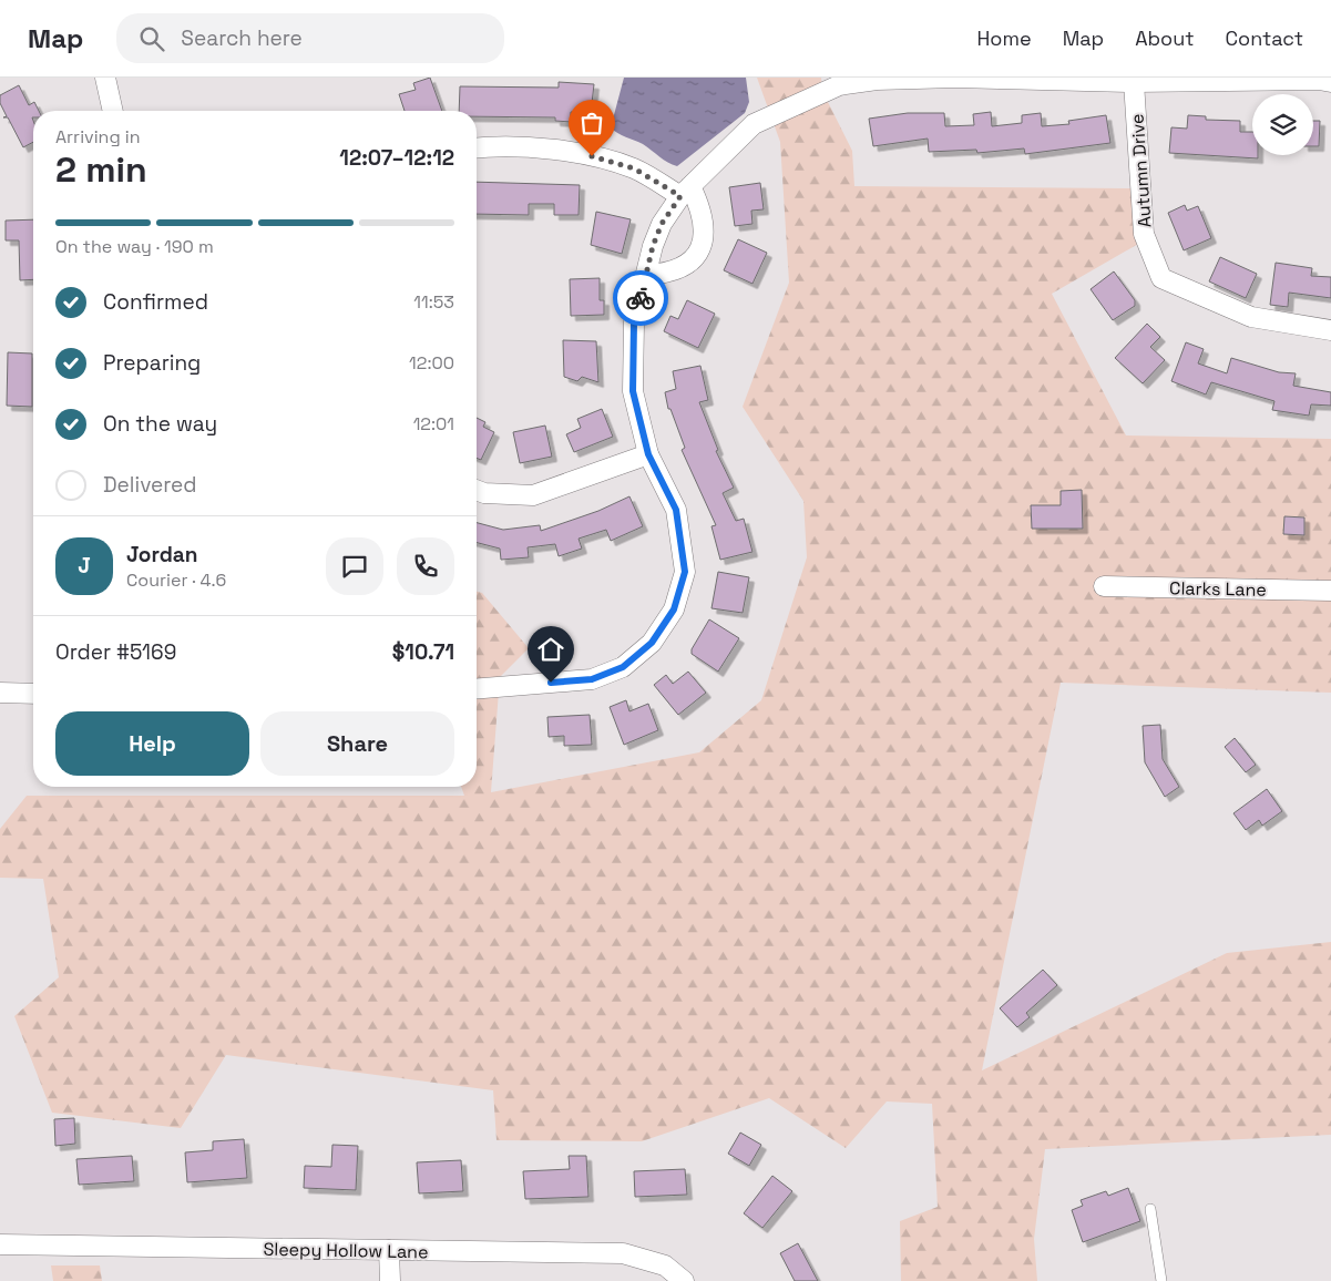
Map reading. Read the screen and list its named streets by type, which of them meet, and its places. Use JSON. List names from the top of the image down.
{
  "streets": {
    "street": ["Autumn Drive", "Clarks Lane", "Sleepy Hollow Lane"]
  },
  "page": {
    "header": "Map",
    "search": "Search here",
    "nav": [
      "Home",
      "Map",
      "About",
      "Contact"
    ],
    "heading": ["2 min", "Arriving in", "12:07–12:12"],
    "panel": [
      "Jordan",
      "Courier · 4.6",
      "Order #5169",
      "$10.71"
    ],
    "bar": "On the way · 190 m",
    "list": [
      ["Confirmed", "11:53"],
      ["Preparing", "12:00"],
      ["On the way", "12:01"],
      "Delivered"
    ],
    "round": "J",
    "buttons": ["Help", "Share"]
  }
}
